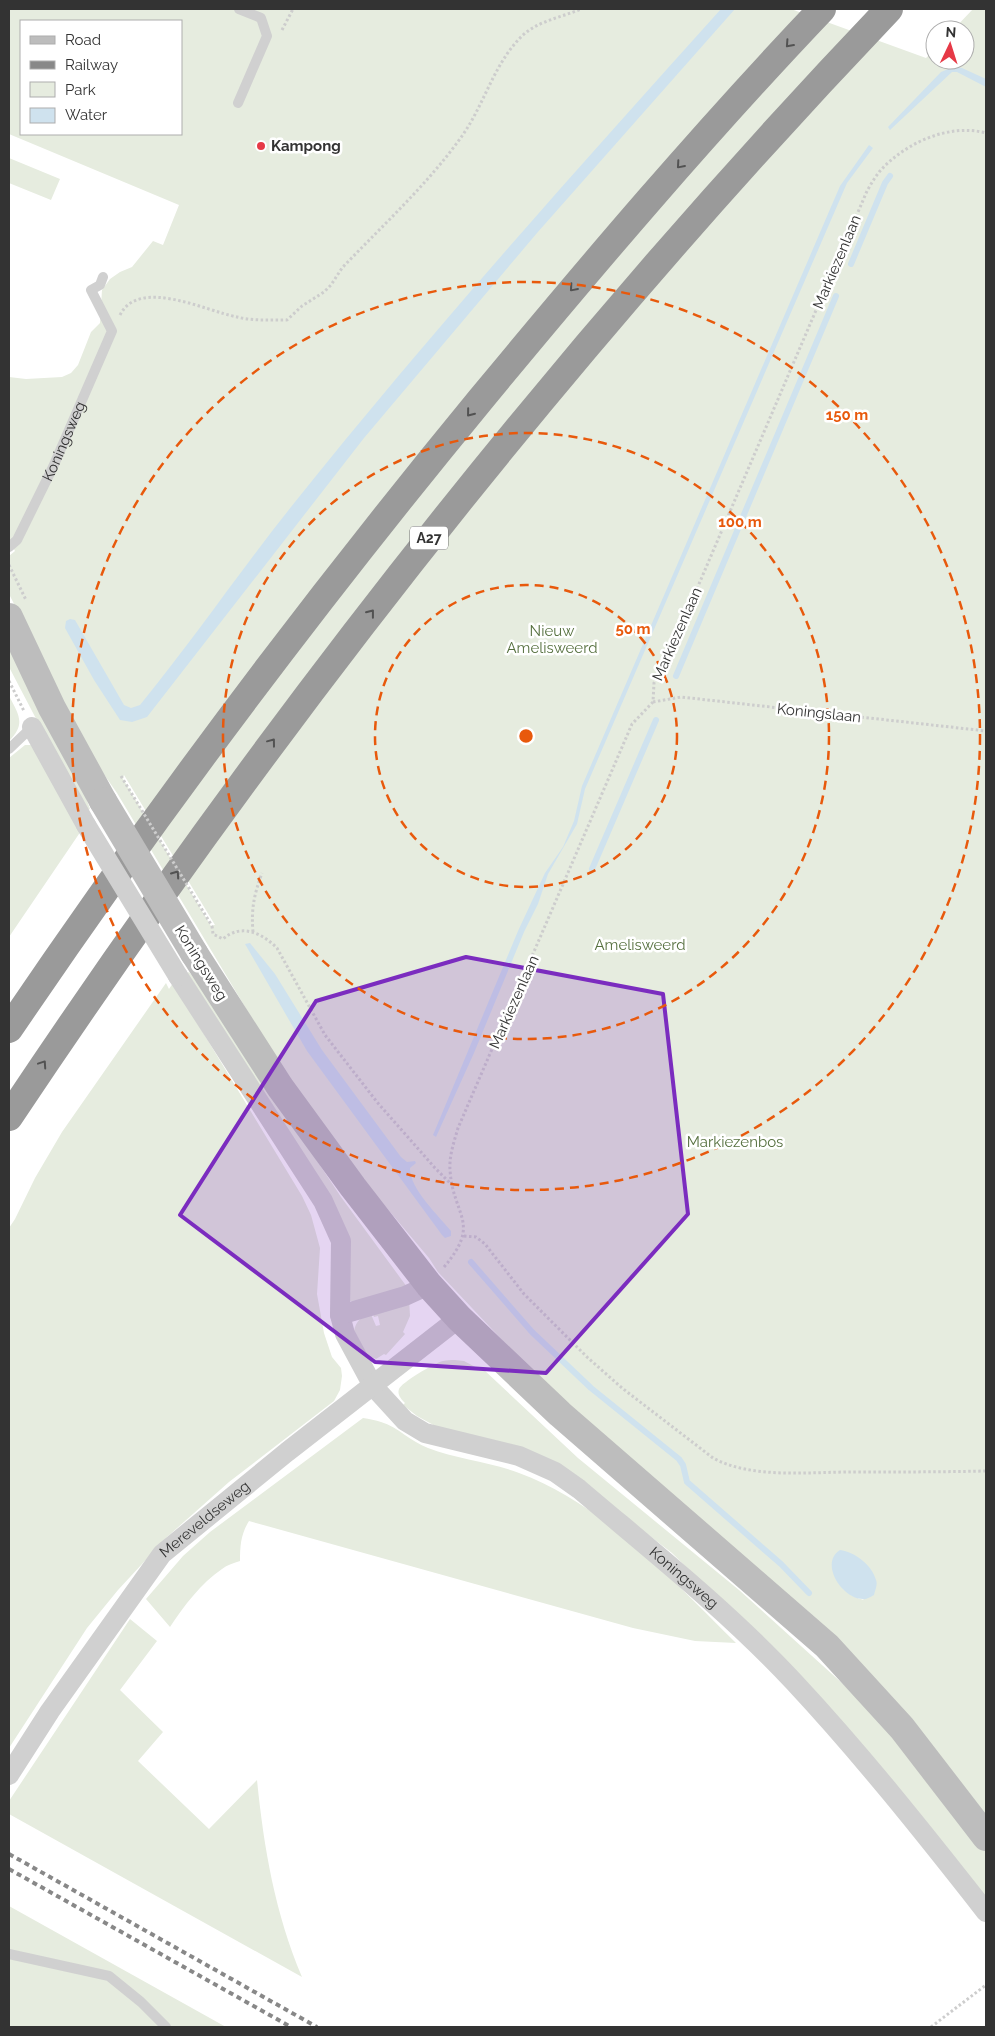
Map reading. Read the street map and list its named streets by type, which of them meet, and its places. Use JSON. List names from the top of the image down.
{
  "streets": {
    "highway": ["A27"],
    "main road": ["Koningsweg"],
    "street": ["Mereveldseweg"],
    "path": ["Markiezenlaan", "Koningslaan"]
  },
  "crossings": [
    ["Markiezenlaan", "Koningslaan"],
    ["Koningsweg", "Mereveldseweg"]
  ],
  "parks": ["Nieuw Amelisweerd", "Amelisweerd", "Markiezenbos"],
  "places": ["Kampong"],
  "legend": [
    "Road",
    "Railway",
    "Park",
    "Water"
  ],
  "north": "top",
  "rings": ["150 m", "100 m", "50 m"]
}
